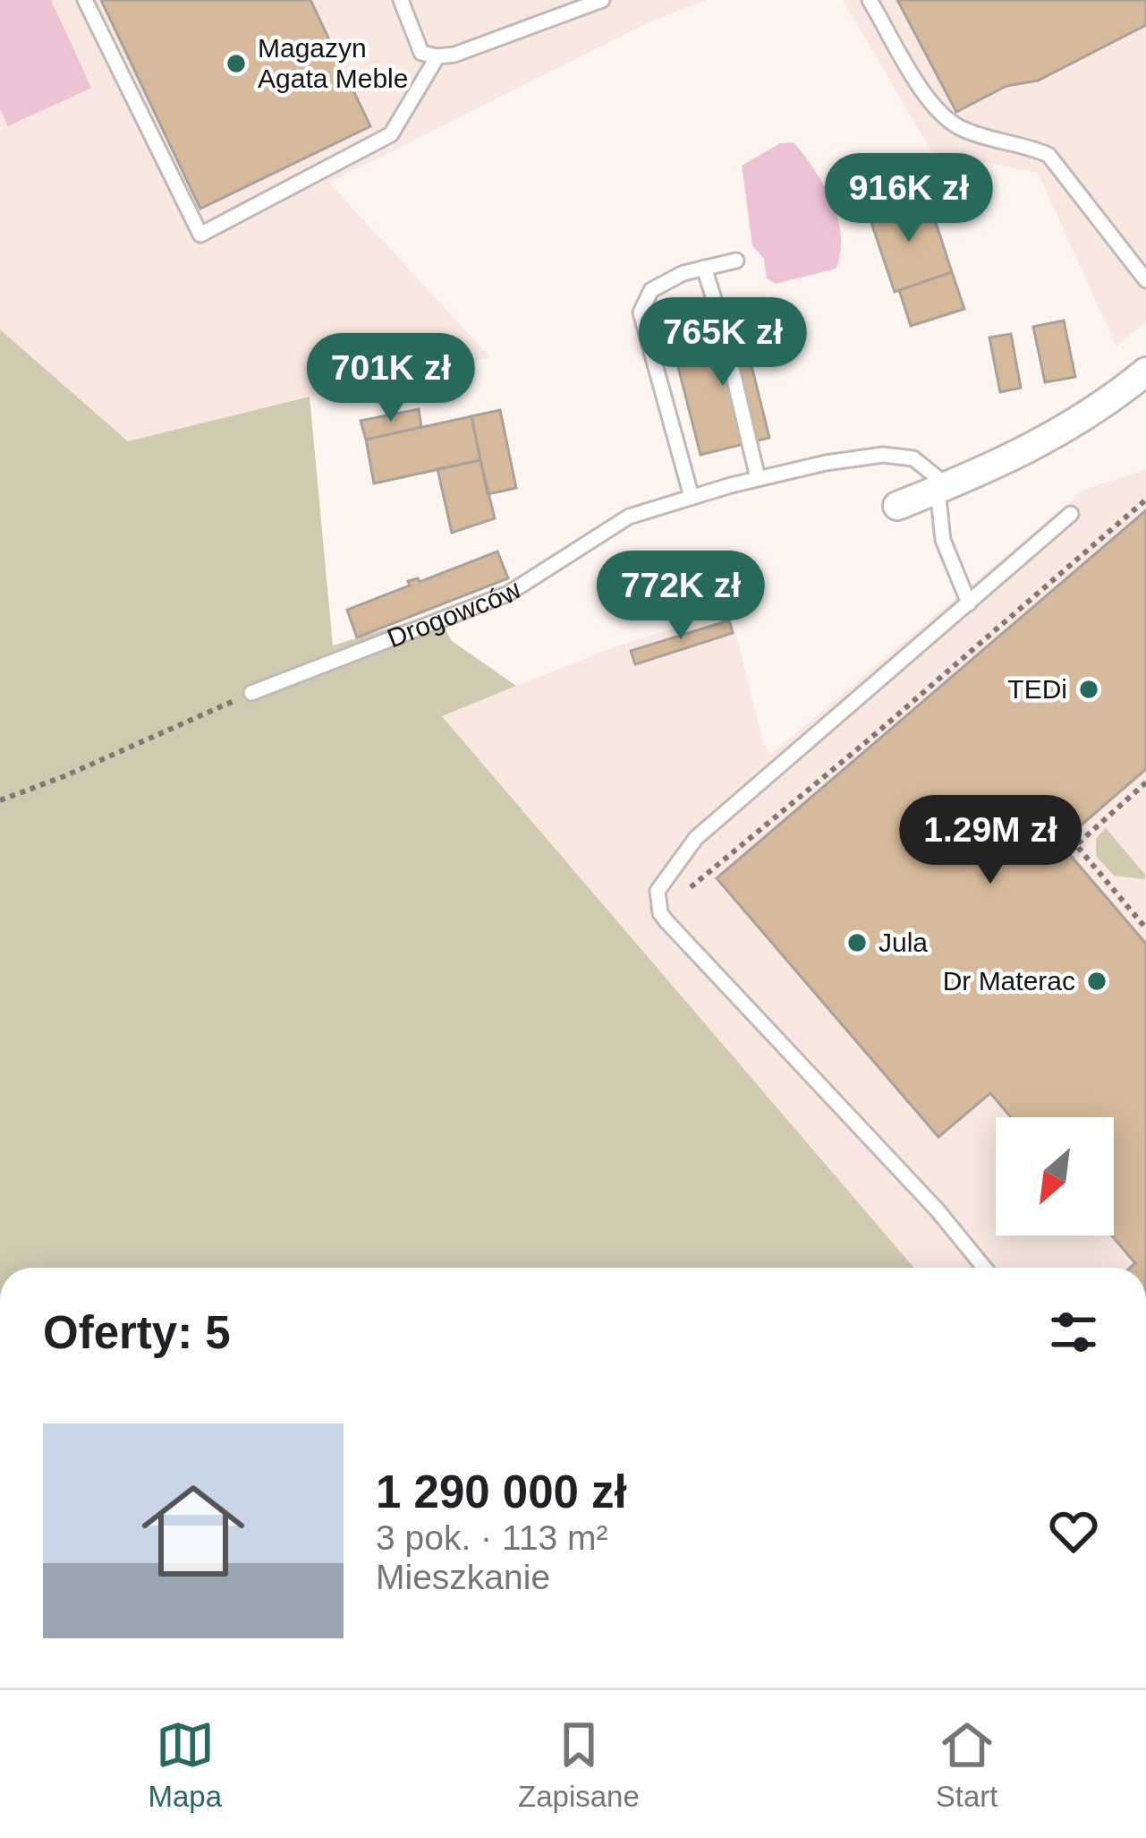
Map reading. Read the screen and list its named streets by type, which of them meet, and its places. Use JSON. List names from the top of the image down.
{
  "streets": {
    "lane": ["Drogowców"]
  },
  "places": [
    "Magazyn Agata Meble",
    "TEDi",
    "Jula",
    "Dr Materac"
  ],
  "north": "bottom left",
  "page": {
    "price": [
      "916K zł",
      "765K zł",
      "701K zł",
      "772K zł",
      "1.29M zł"
    ],
    "heading": "Oferty: 5",
    "list": [
      {
        "name": "1 290 000 zł",
        "note": "3 pok. · 113 m² · Mieszkanie"
      }
    ],
    "tabs": ["Mapa", "Zapisane", "Start"]
  }
}
